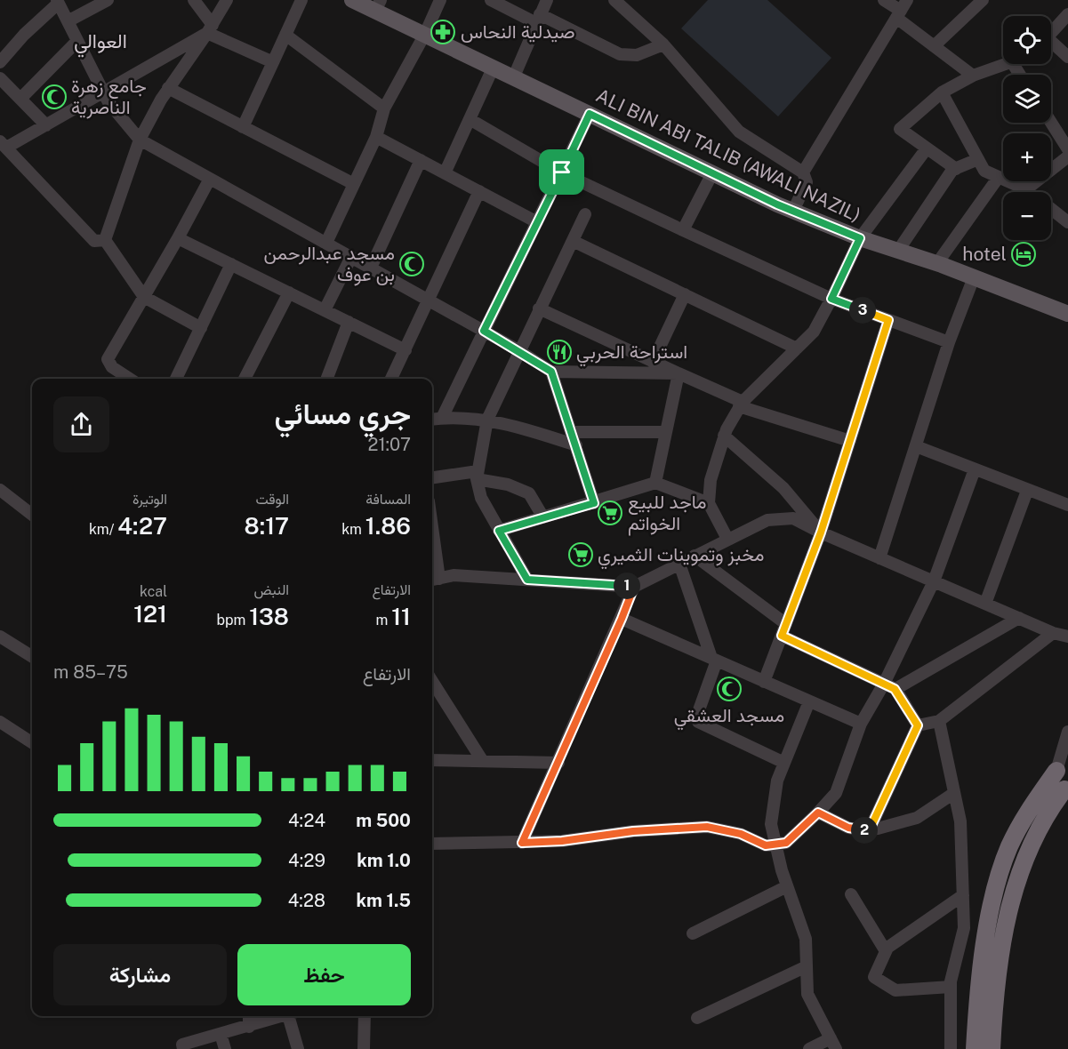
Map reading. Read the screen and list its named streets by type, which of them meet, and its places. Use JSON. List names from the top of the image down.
{
  "streets": {
    "main road": ["ALI BIN ABI TALIB (AWALI NAZIL)"]
  },
  "districts": ["العوالي"],
  "places": {
    "pharmacy": ["صيدلية النحاس"],
    "mosque": ["جامع زهرة الناصرية", "مسجد عبدالرحمن بن عوف", "مسجد العشقي"],
    "hotel": ["hotel"],
    "restaurant": ["استراحة الحربي"],
    "supermarket": ["ماجد للبيع الخواتم", "مخبز وتموينات الثميري"]
  },
  "page": {
    "map_buttons": ["+", "−"],
    "pins": ["3", "1", "2"],
    "heading": ["جري مسائي", "21:07"],
    "stats": [
      ["المسافة", "1.86 km"],
      ["الوقت", "8:17"],
      ["الوتيرة", "4:27 /km"],
      ["الارتفاع", "11 m"],
      ["النبض", "138 bpm"],
      ["kcal", "121"]
    ],
    "chart": ["الارتفاع", "75–85 m"],
    "list": [
      {
        "name": "500 m",
        "note": "4:24"
      },
      {
        "name": "1.0 km",
        "note": "4:29"
      },
      {
        "name": "1.5 km",
        "note": "4:28"
      }
    ],
    "buttons": ["حفظ", "مشاركة"]
  }
}
